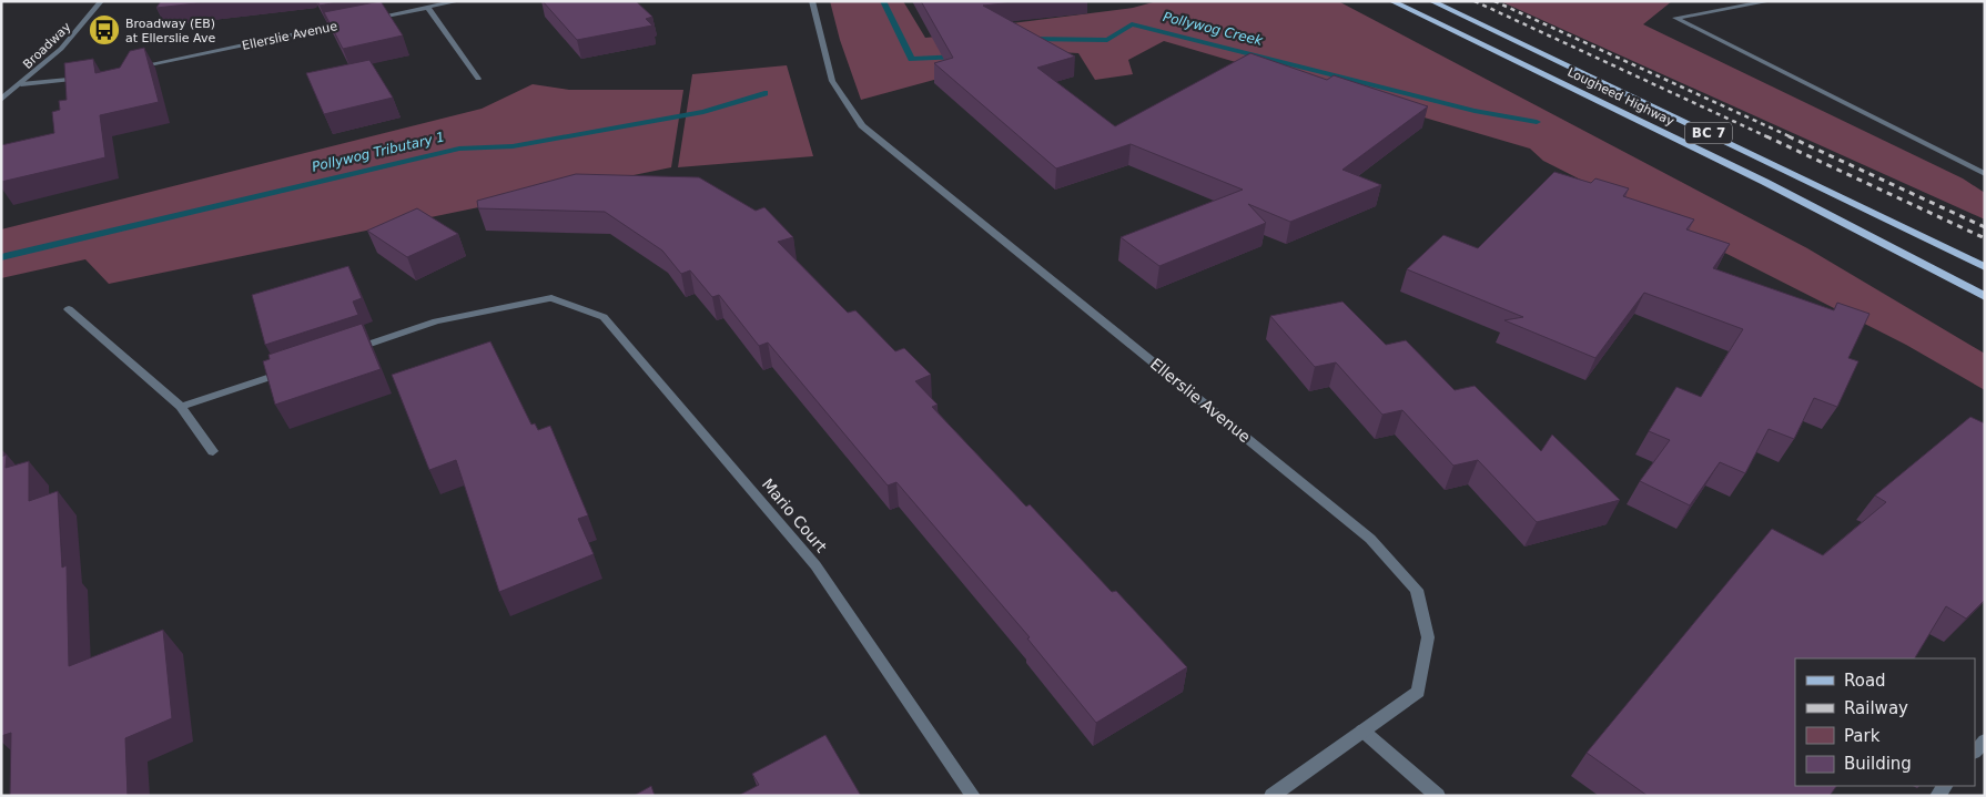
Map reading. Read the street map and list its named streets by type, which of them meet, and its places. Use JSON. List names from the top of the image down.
{
  "streets": {
    "main road": ["Lougheed Highway", "BC 7"],
    "street": ["Ellerslie Avenue", "Broadway", "Mario Court"]
  },
  "water": ["Pollywog Creek", "Pollywog Tributary 1"],
  "places": {
    "bus stop": ["Broadway (EB) at Ellerslie Ave"]
  },
  "legend": [
    "Road",
    "Railway",
    "Park",
    "Building"
  ]
}
